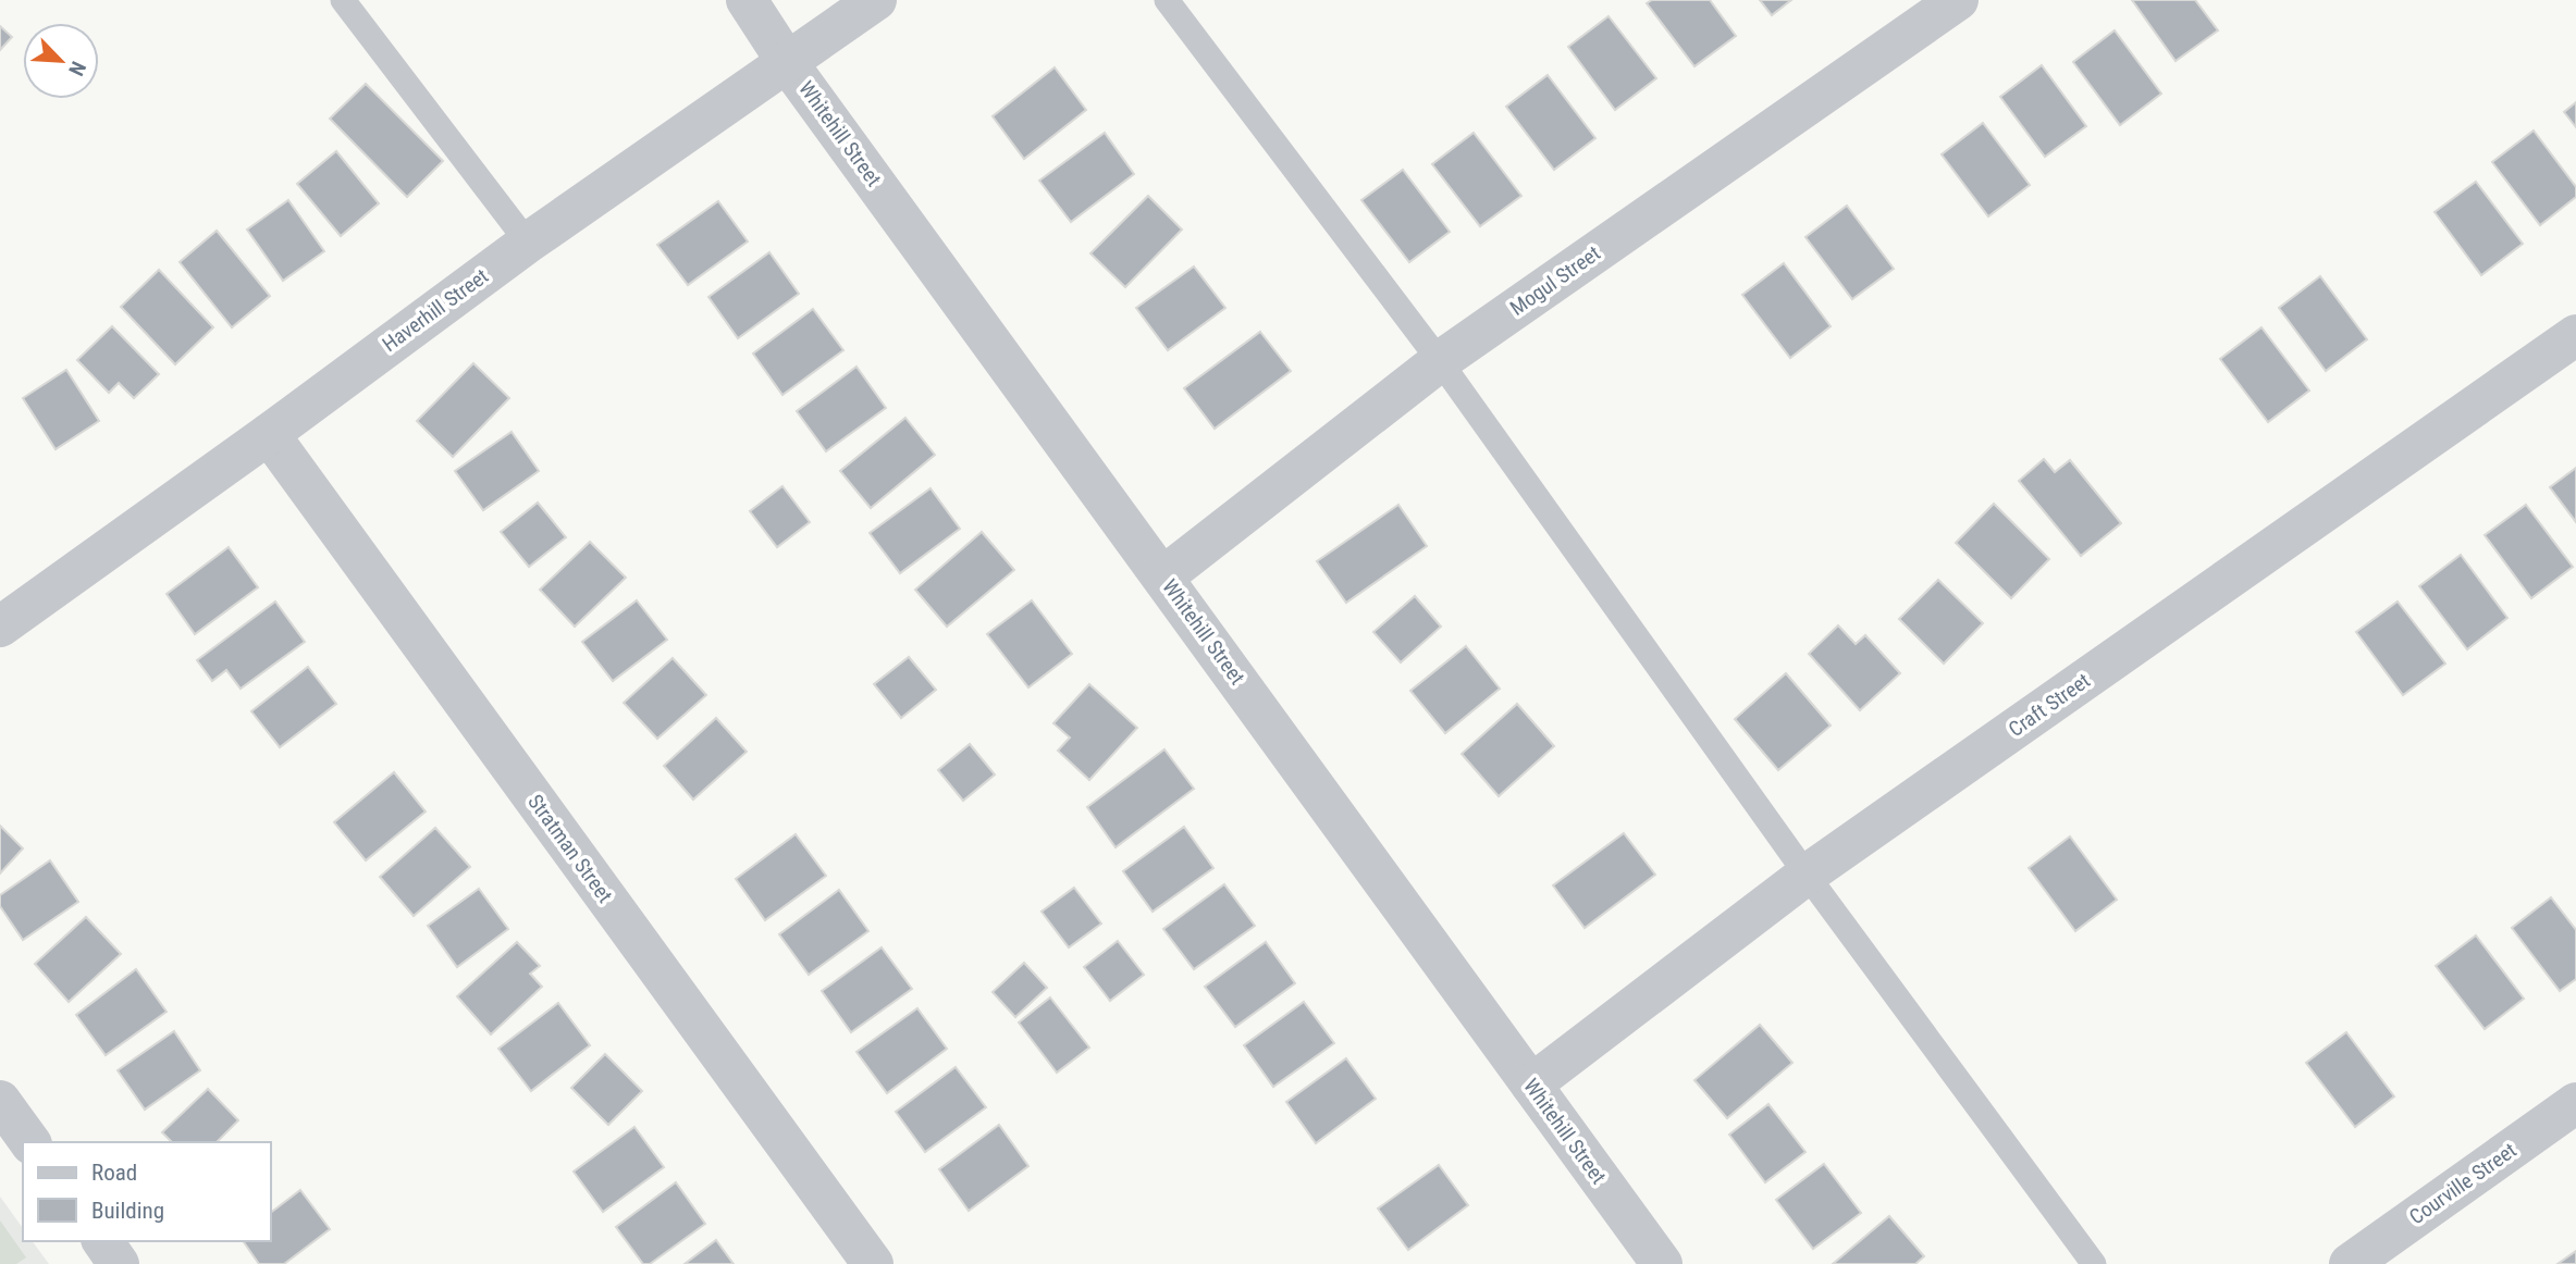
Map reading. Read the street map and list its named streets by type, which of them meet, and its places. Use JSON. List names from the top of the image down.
{
  "streets": {
    "street": [
      "Whitehill Street",
      "Mogul Street",
      "Haverhill Street",
      "Craft Street",
      "Stratman Street",
      "Courville Street"
    ]
  },
  "crossings": [
    ["Whitehill Street", "Mogul Street"],
    ["Whitehill Street", "Haverhill Street"],
    ["Whitehill Street", "Craft Street"],
    ["Haverhill Street", "Stratman Street"]
  ],
  "legend": ["Road", "Building"],
  "north": "bottom right"
}
